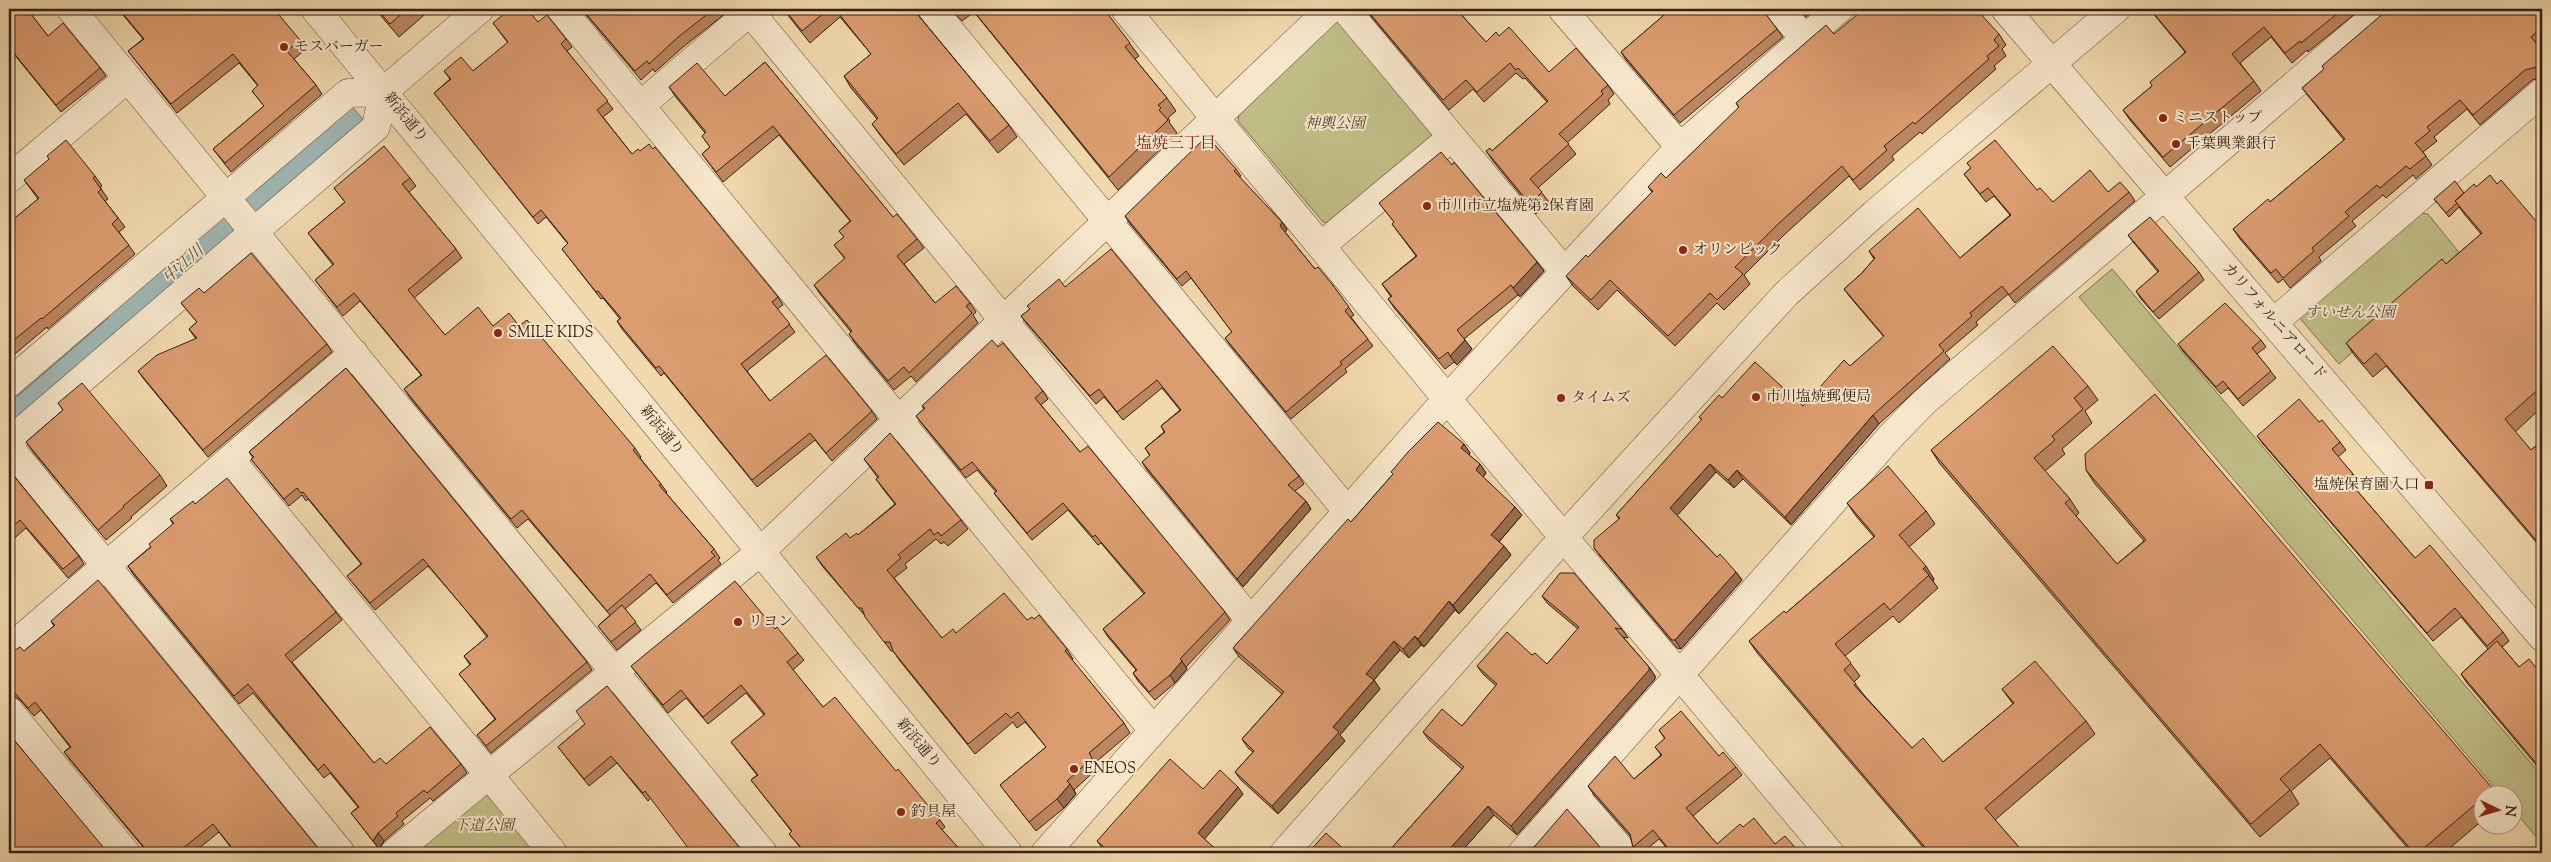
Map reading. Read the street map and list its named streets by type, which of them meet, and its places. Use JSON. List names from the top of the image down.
{
  "streets": {
    "street": ["新浜通り", "カリフォルニアロード"]
  },
  "districts": ["塩焼三丁目"],
  "water": ["中江川"],
  "parks": ["神輿公園", "すいせん公園", "下道公園"],
  "places": {
    "other": [
      "モスバーガー",
      "ミニストップ",
      "千葉興業銀行",
      "市川市立塩焼第2保育園",
      "オリンピック",
      "SMILE KIDS",
      "市川塩焼郵便局",
      "タイムズ",
      "リヨン",
      "ENEOS",
      "釣具屋"
    ],
    "transit": ["塩焼保育園入口"]
  },
  "north": "right"
}
